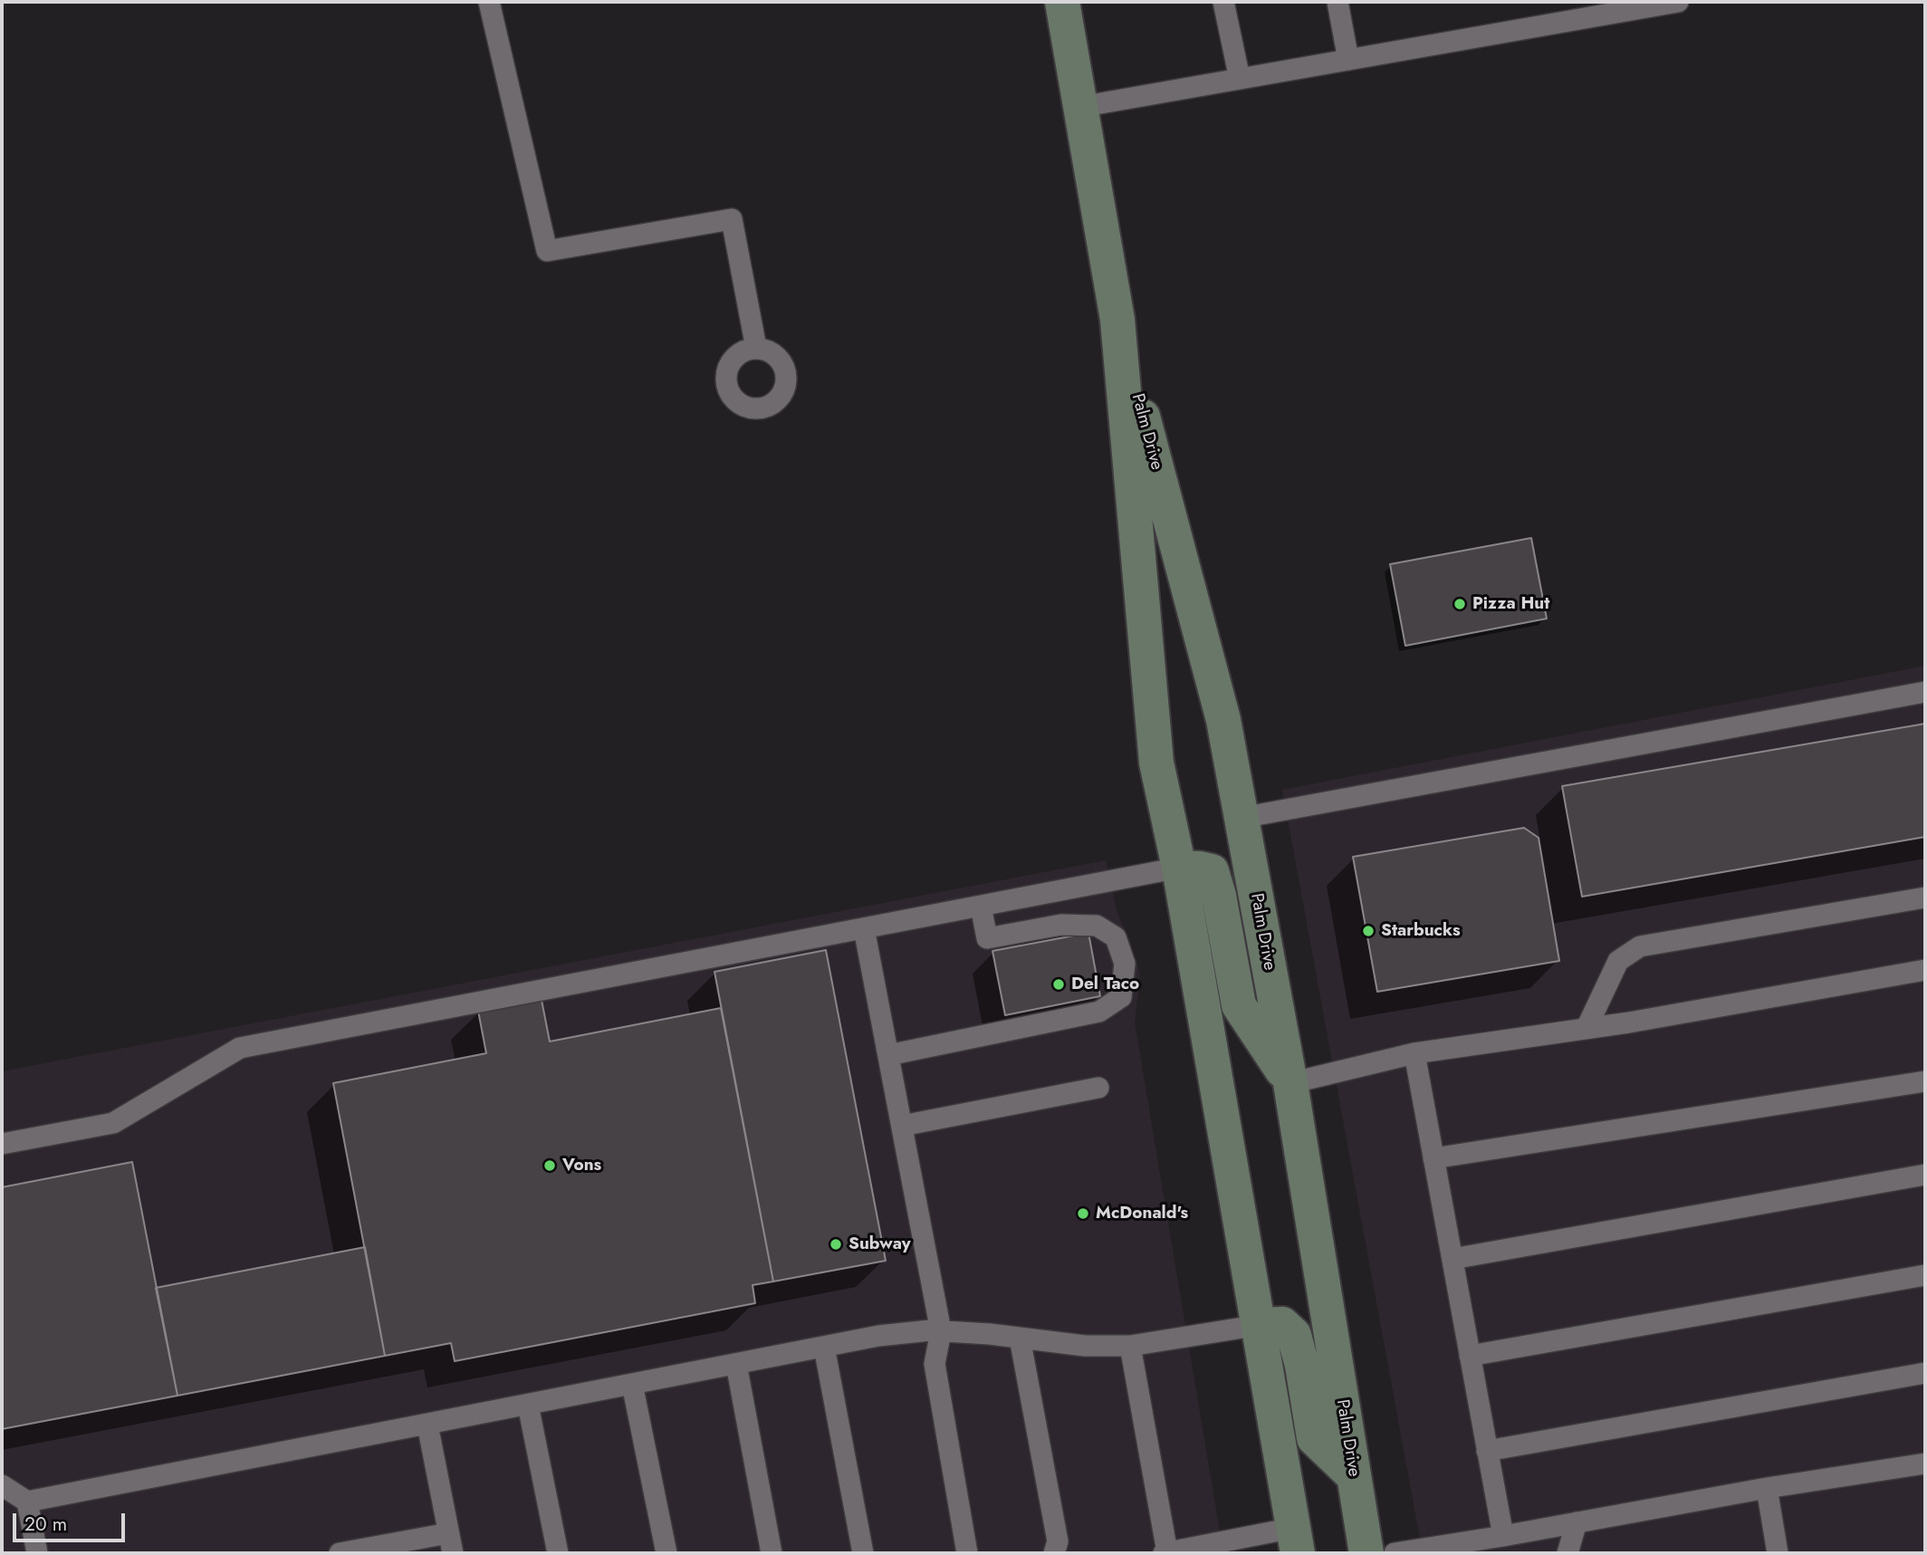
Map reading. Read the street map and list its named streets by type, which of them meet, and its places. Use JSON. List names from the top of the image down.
{
  "streets": {
    "main road": ["Palm Drive"]
  },
  "places": [
    "Pizza Hut",
    "Starbucks",
    "Del Taco",
    "Vons",
    "McDonald's",
    "Subway"
  ],
  "scale_bar": "20 m"
}
